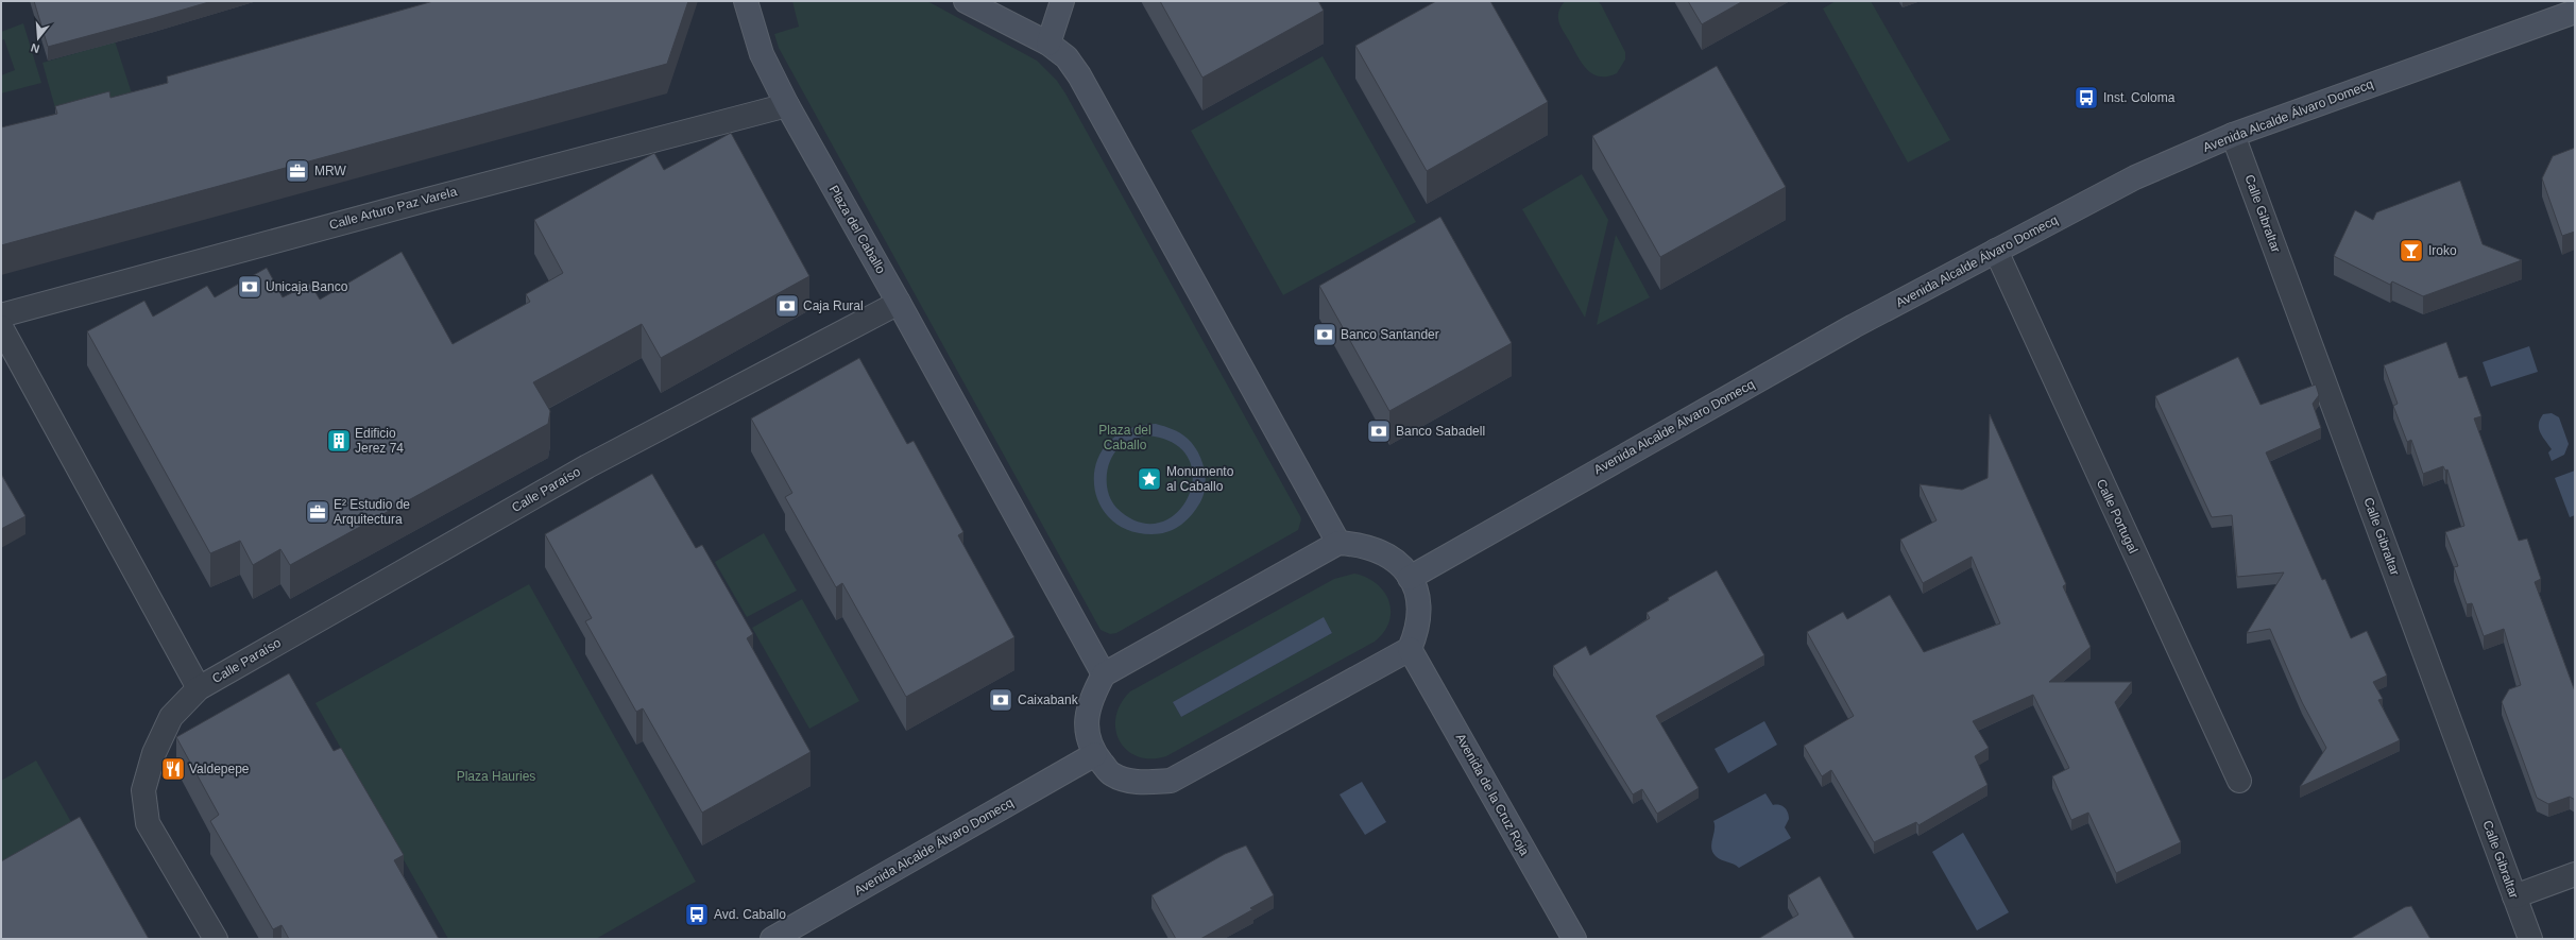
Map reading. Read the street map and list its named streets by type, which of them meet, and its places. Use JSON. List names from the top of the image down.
{
  "streets": {
    "main road": ["Avenida Alcalde Álvaro Domecq", "Plaza del Caballo", "Avenida de la Cruz Roja"],
    "street": [
      "Calle Arturo Paz Varela",
      "Calle Gibraltar",
      "Calle Paraíso",
      "Calle Portugal"
    ]
  },
  "crossings": [
    ["Avenida Alcalde Álvaro Domecq", "Calle Gibraltar"],
    ["Avenida Alcalde Álvaro Domecq", "Calle Portugal"],
    ["Calle Arturo Paz Varela", "Plaza del Caballo"],
    ["Plaza del Caballo", "Calle Paraíso"]
  ],
  "parks": ["Plaza del Caballo", "Plaza Hauries"],
  "places": {
    "bus stop": ["Inst. Coloma", "Avd. Caballo"],
    "office": ["MRW", "E² Estudio de Arquitectura"],
    "bar": ["Iroko"],
    "bank": [
      "Unicaja Banco",
      "Caja Rural",
      "Banco Santander",
      "Banco Sabadell",
      "Caixabank"
    ],
    "building": ["Edificio Jerez 74"],
    "place": ["Monumento al Caballo"],
    "restaurant": ["Valdepepe"]
  },
  "north": "bottom"
}
